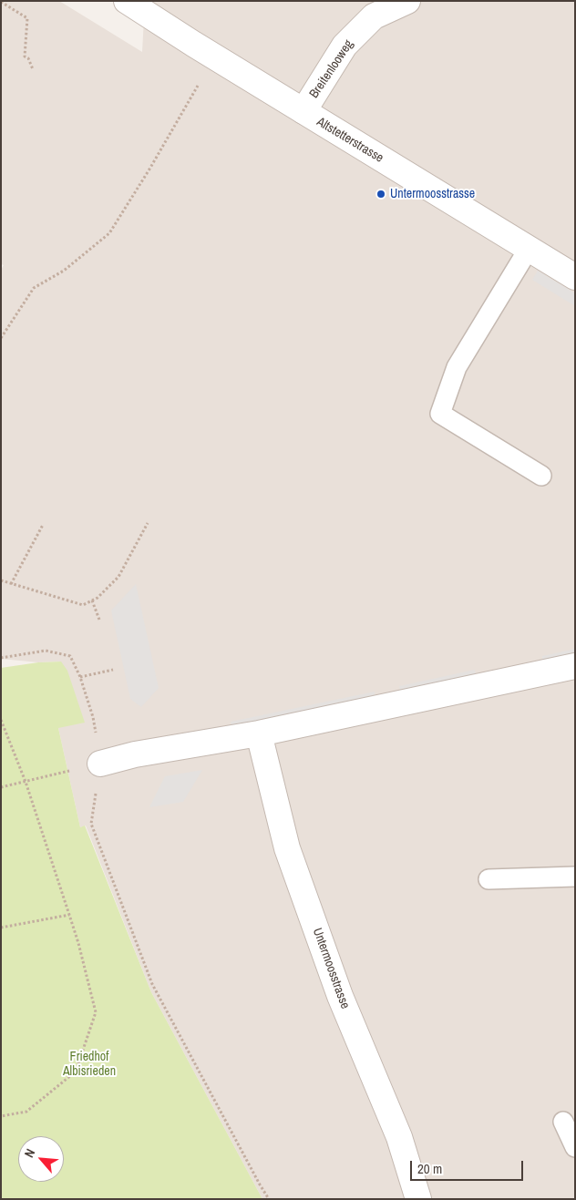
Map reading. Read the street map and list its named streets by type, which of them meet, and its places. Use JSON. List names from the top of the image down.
{
  "streets": {
    "street": ["Breitenlooweg", "Altstetterstrasse", "Untermoosstrasse"]
  },
  "crossings": [
    ["Breitenlooweg", "Altstetterstrasse"]
  ],
  "parks": ["Friedhof Albisrieden"],
  "places": ["Untermoosstrasse"],
  "scale_bar": "20 m",
  "north": "top left"
}
